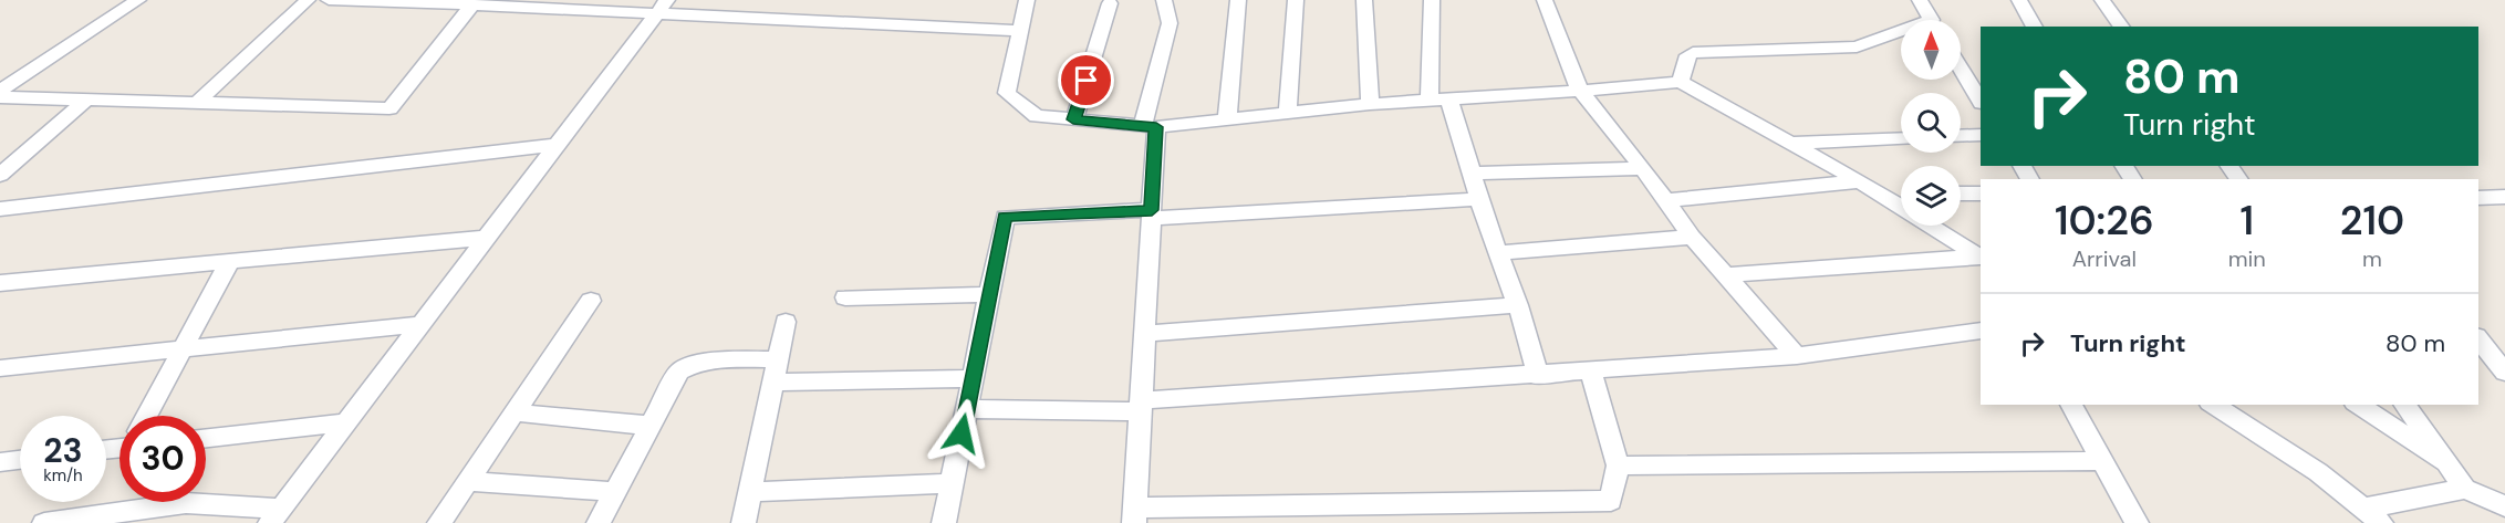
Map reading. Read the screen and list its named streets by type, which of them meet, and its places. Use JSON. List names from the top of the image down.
{
  "north": "top",
  "page": {
    "turn": ["80 m", "Turn right"],
    "eta": [
      "10:26",
      "Arrival",
      "1",
      "min",
      "210",
      "m"
    ],
    "list": [
      {
        "name": "Turn right",
        "value": "80 m"
      }
    ],
    "speed": "23 km/h",
    "limit": "30"
  }
}
